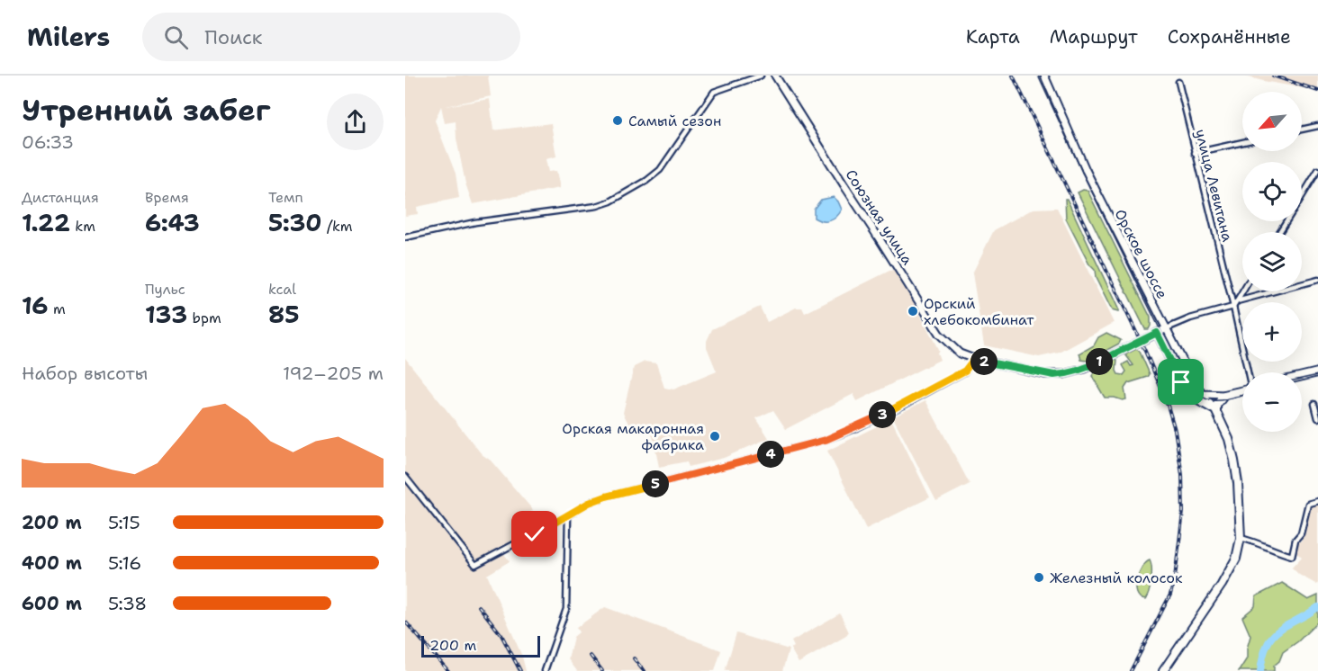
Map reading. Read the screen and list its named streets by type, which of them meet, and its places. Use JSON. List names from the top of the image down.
{
  "streets": {
    "main road": ["Союзная улица", "Орское шоссе"],
    "street": ["улица Левитана"]
  },
  "crossings": [
    ["Союзная улица", "Орское шоссе"]
  ],
  "places": [
    "Самый сезон",
    "Орский хлебокомбинат",
    "Орская макаронная фабрика",
    "Железный колосок"
  ],
  "scale_bar": "200 m",
  "north": "bottom left",
  "page": {
    "header": "Milers",
    "search": "Поиск",
    "nav": ["Карта", "Маршрут", "Сохранённые"],
    "heading": ["Утренний забег", "06:33"],
    "map_buttons": ["+", "−"],
    "stats": [
      ["Дистанция", "1.22 km"],
      ["Время", "6:43"],
      ["Темп", "5:30 /km"],
      ["16 m"],
      ["Пульс", "133 bpm"],
      ["kcal", "85"]
    ],
    "pins": [
      "1",
      "2",
      "3",
      "4",
      "5"
    ],
    "chart": ["Набор высоты", "192–205 m"],
    "list": [
      {
        "name": "200 m",
        "note": "5:15"
      },
      {
        "name": "400 m",
        "note": "5:16"
      },
      {
        "name": "600 m",
        "note": "5:38"
      }
    ],
    "scale": "200 m"
  }
}
